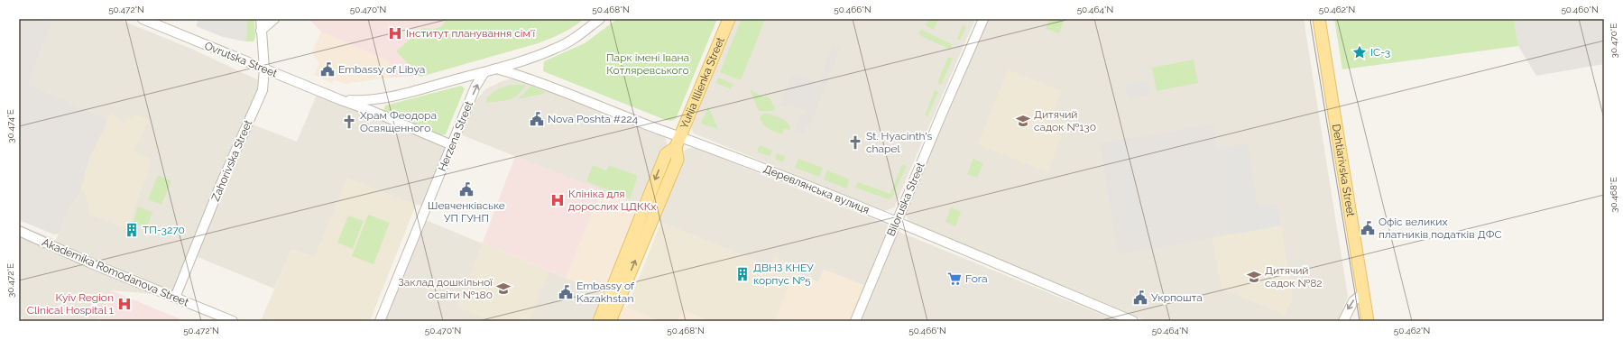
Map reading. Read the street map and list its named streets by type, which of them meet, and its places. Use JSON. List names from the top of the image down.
{
  "streets": {
    "main road": ["Yuriia Illienka Street", "Dehtiarivska Street"],
    "street": [
      "Ovrutska Street",
      "Herzena Street",
      "Zahorivska Street",
      "Деревлянська вулиця",
      "Biloruska Street",
      "Akademika Romodanova Street"
    ]
  },
  "crossings": [
    ["Ovrutska Street", "Herzena Street"],
    ["Ovrutska Street", "Zahorivska Street"],
    ["Yuriia Illienka Street", "Деревлянська вулиця"],
    ["Zahorivska Street", "Akademika Romodanova Street"],
    ["Деревлянська вулиця", "Biloruska Street"]
  ],
  "parks": ["Парк імені Івана Котляревського"],
  "places": {
    "hospital": ["Інститут планування сім'ї", "Клініка для дорослих ЦДККх", "Kyiv Region Clinical Hospital 1"],
    "place": ["ІС-3"],
    "public building": [
      "Embassy of Libya",
      "Nova Poshta #224",
      "Шевченківське УП ГУНП",
      "Офіс великих платників податків ДФС",
      "Embassy of Kazakhstan",
      "Укрпошта"
    ],
    "school or university": ["Дитячий садок №130", "Дитячий садок №82", "Заклад дошкільної освіти №180"],
    "church": ["Храм Феодора Освященного", "St. Hyacinth's chapel"],
    "building": ["ТП-3270", "ДВНЗ КНЕУ корпус №5"],
    "supermarket": ["Fora"]
  },
  "coordinates": [
    "50.472°N",
    "50.470°N",
    "50.468°N",
    "50.466°N",
    "50.464°N",
    "50.462°N",
    "50.460°N",
    "30.470°E",
    "30.474°E",
    "30.468°E",
    "30.472°E"
  ]
}
